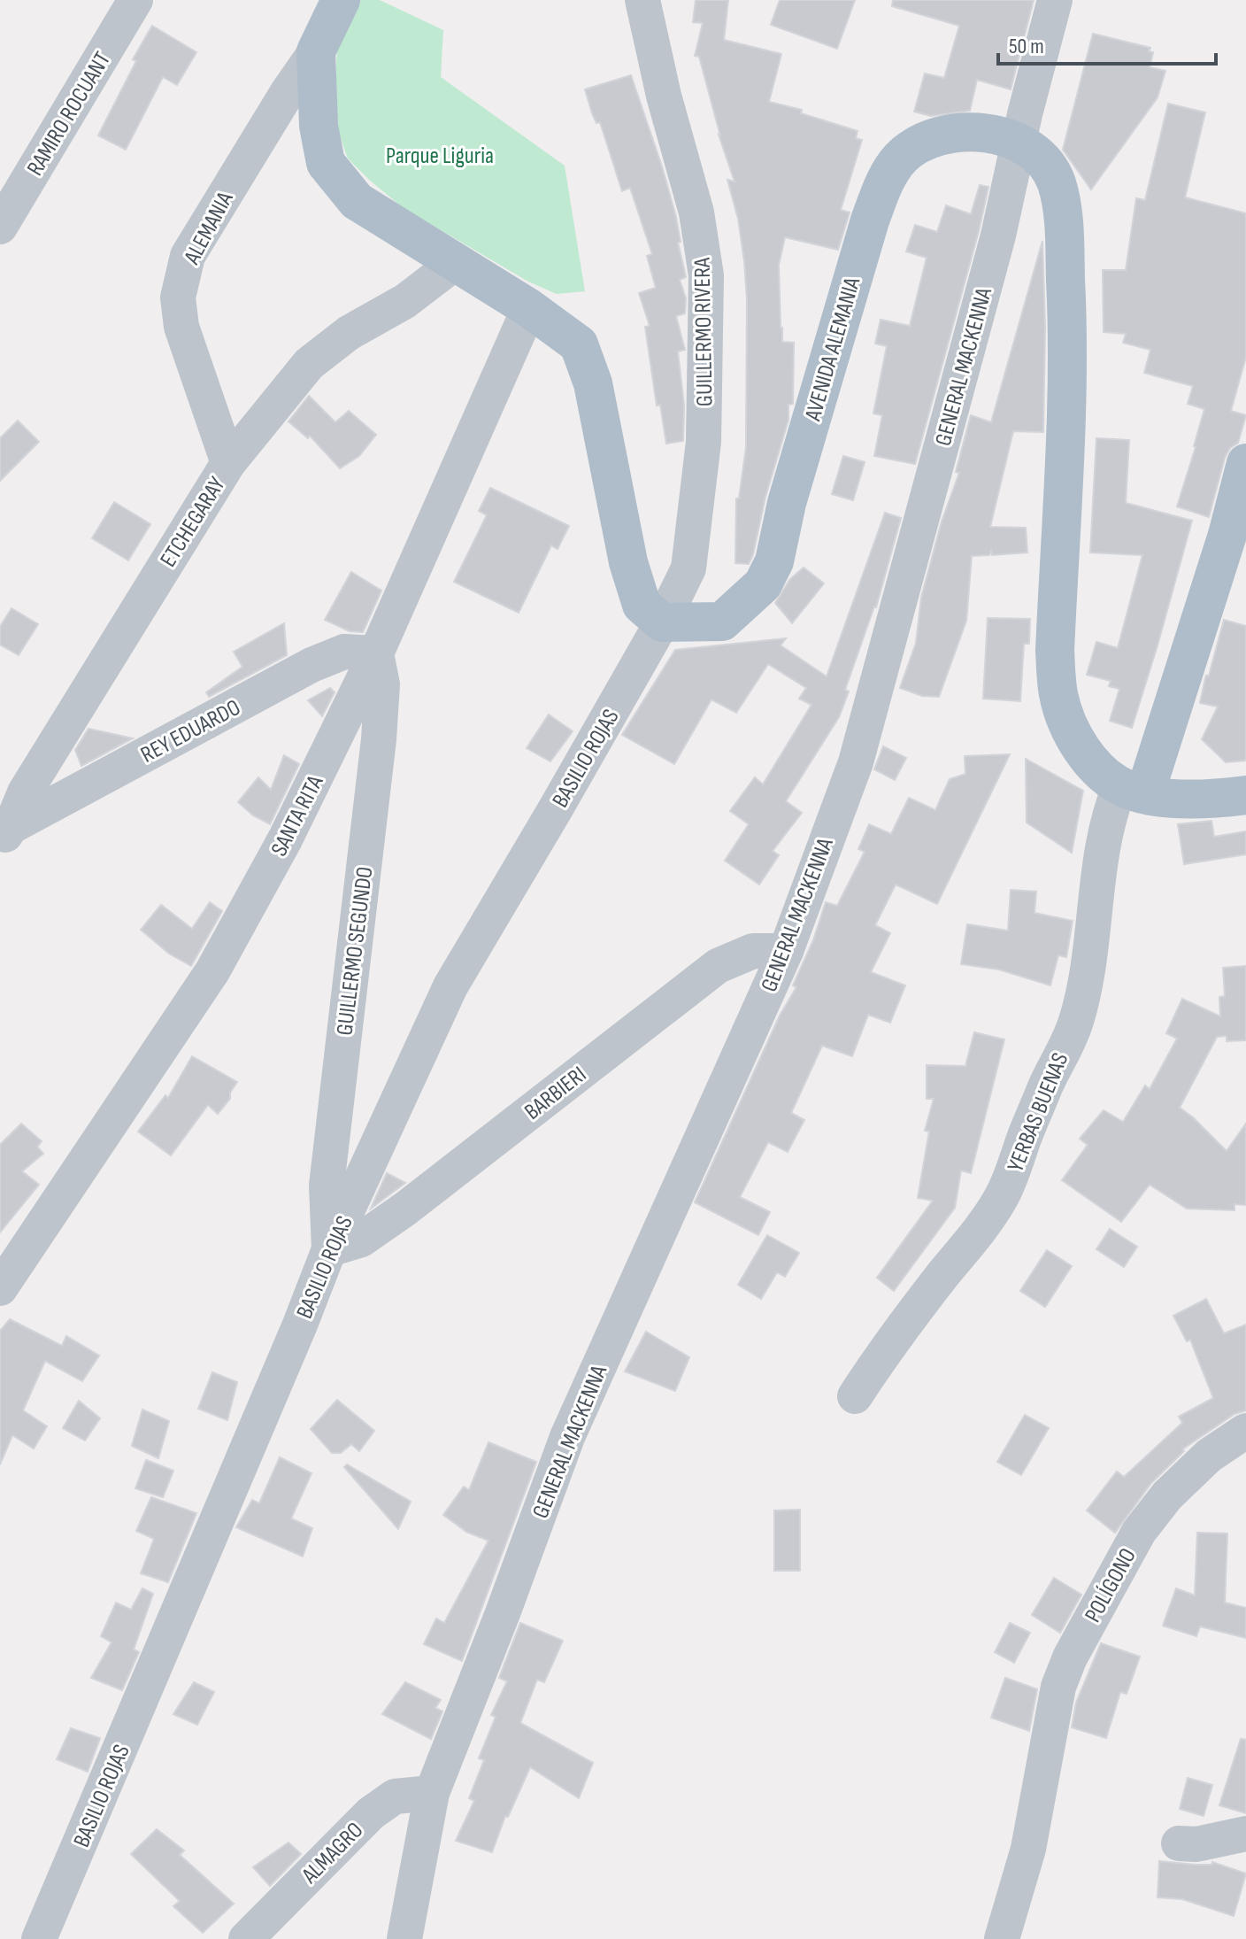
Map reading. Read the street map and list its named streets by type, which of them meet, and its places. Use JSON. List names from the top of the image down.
{
  "streets": {
    "main road": ["AVENIDA ALEMANIA", "YERBAS BUENAS"],
    "street": [
      "RAMIRO ROCUANT",
      "ALEMANIA",
      "GUILLERMO RIVERA",
      "GENERAL MACKENNA",
      "ETCHEGARAY",
      "REY EDUARDO",
      "BASILIO ROJAS",
      "SANTA RITA",
      "GUILLERMO SEGUNDO",
      "BARBIERI",
      "POLÍGONO",
      "ALMAGRO"
    ]
  },
  "crossings": [
    ["ALEMANIA", "ETCHEGARAY"],
    ["GUILLERMO RIVERA", "AVENIDA ALEMANIA"],
    ["GUILLERMO RIVERA", "BASILIO ROJAS"],
    ["AVENIDA ALEMANIA", "GENERAL MACKENNA"],
    ["AVENIDA ALEMANIA", "BASILIO ROJAS"],
    ["AVENIDA ALEMANIA", "YERBAS BUENAS"],
    ["GENERAL MACKENNA", "BARBIERI"],
    ["GENERAL MACKENNA", "ALMAGRO"],
    ["ETCHEGARAY", "REY EDUARDO"],
    ["REY EDUARDO", "SANTA RITA"],
    ["REY EDUARDO", "GUILLERMO SEGUNDO"],
    ["BASILIO ROJAS", "GUILLERMO SEGUNDO"],
    ["BASILIO ROJAS", "BARBIERI"],
    ["SANTA RITA", "GUILLERMO SEGUNDO"],
    ["GUILLERMO SEGUNDO", "BARBIERI"]
  ],
  "parks": ["Parque Liguria"],
  "scale_bar": "50 m"
}
